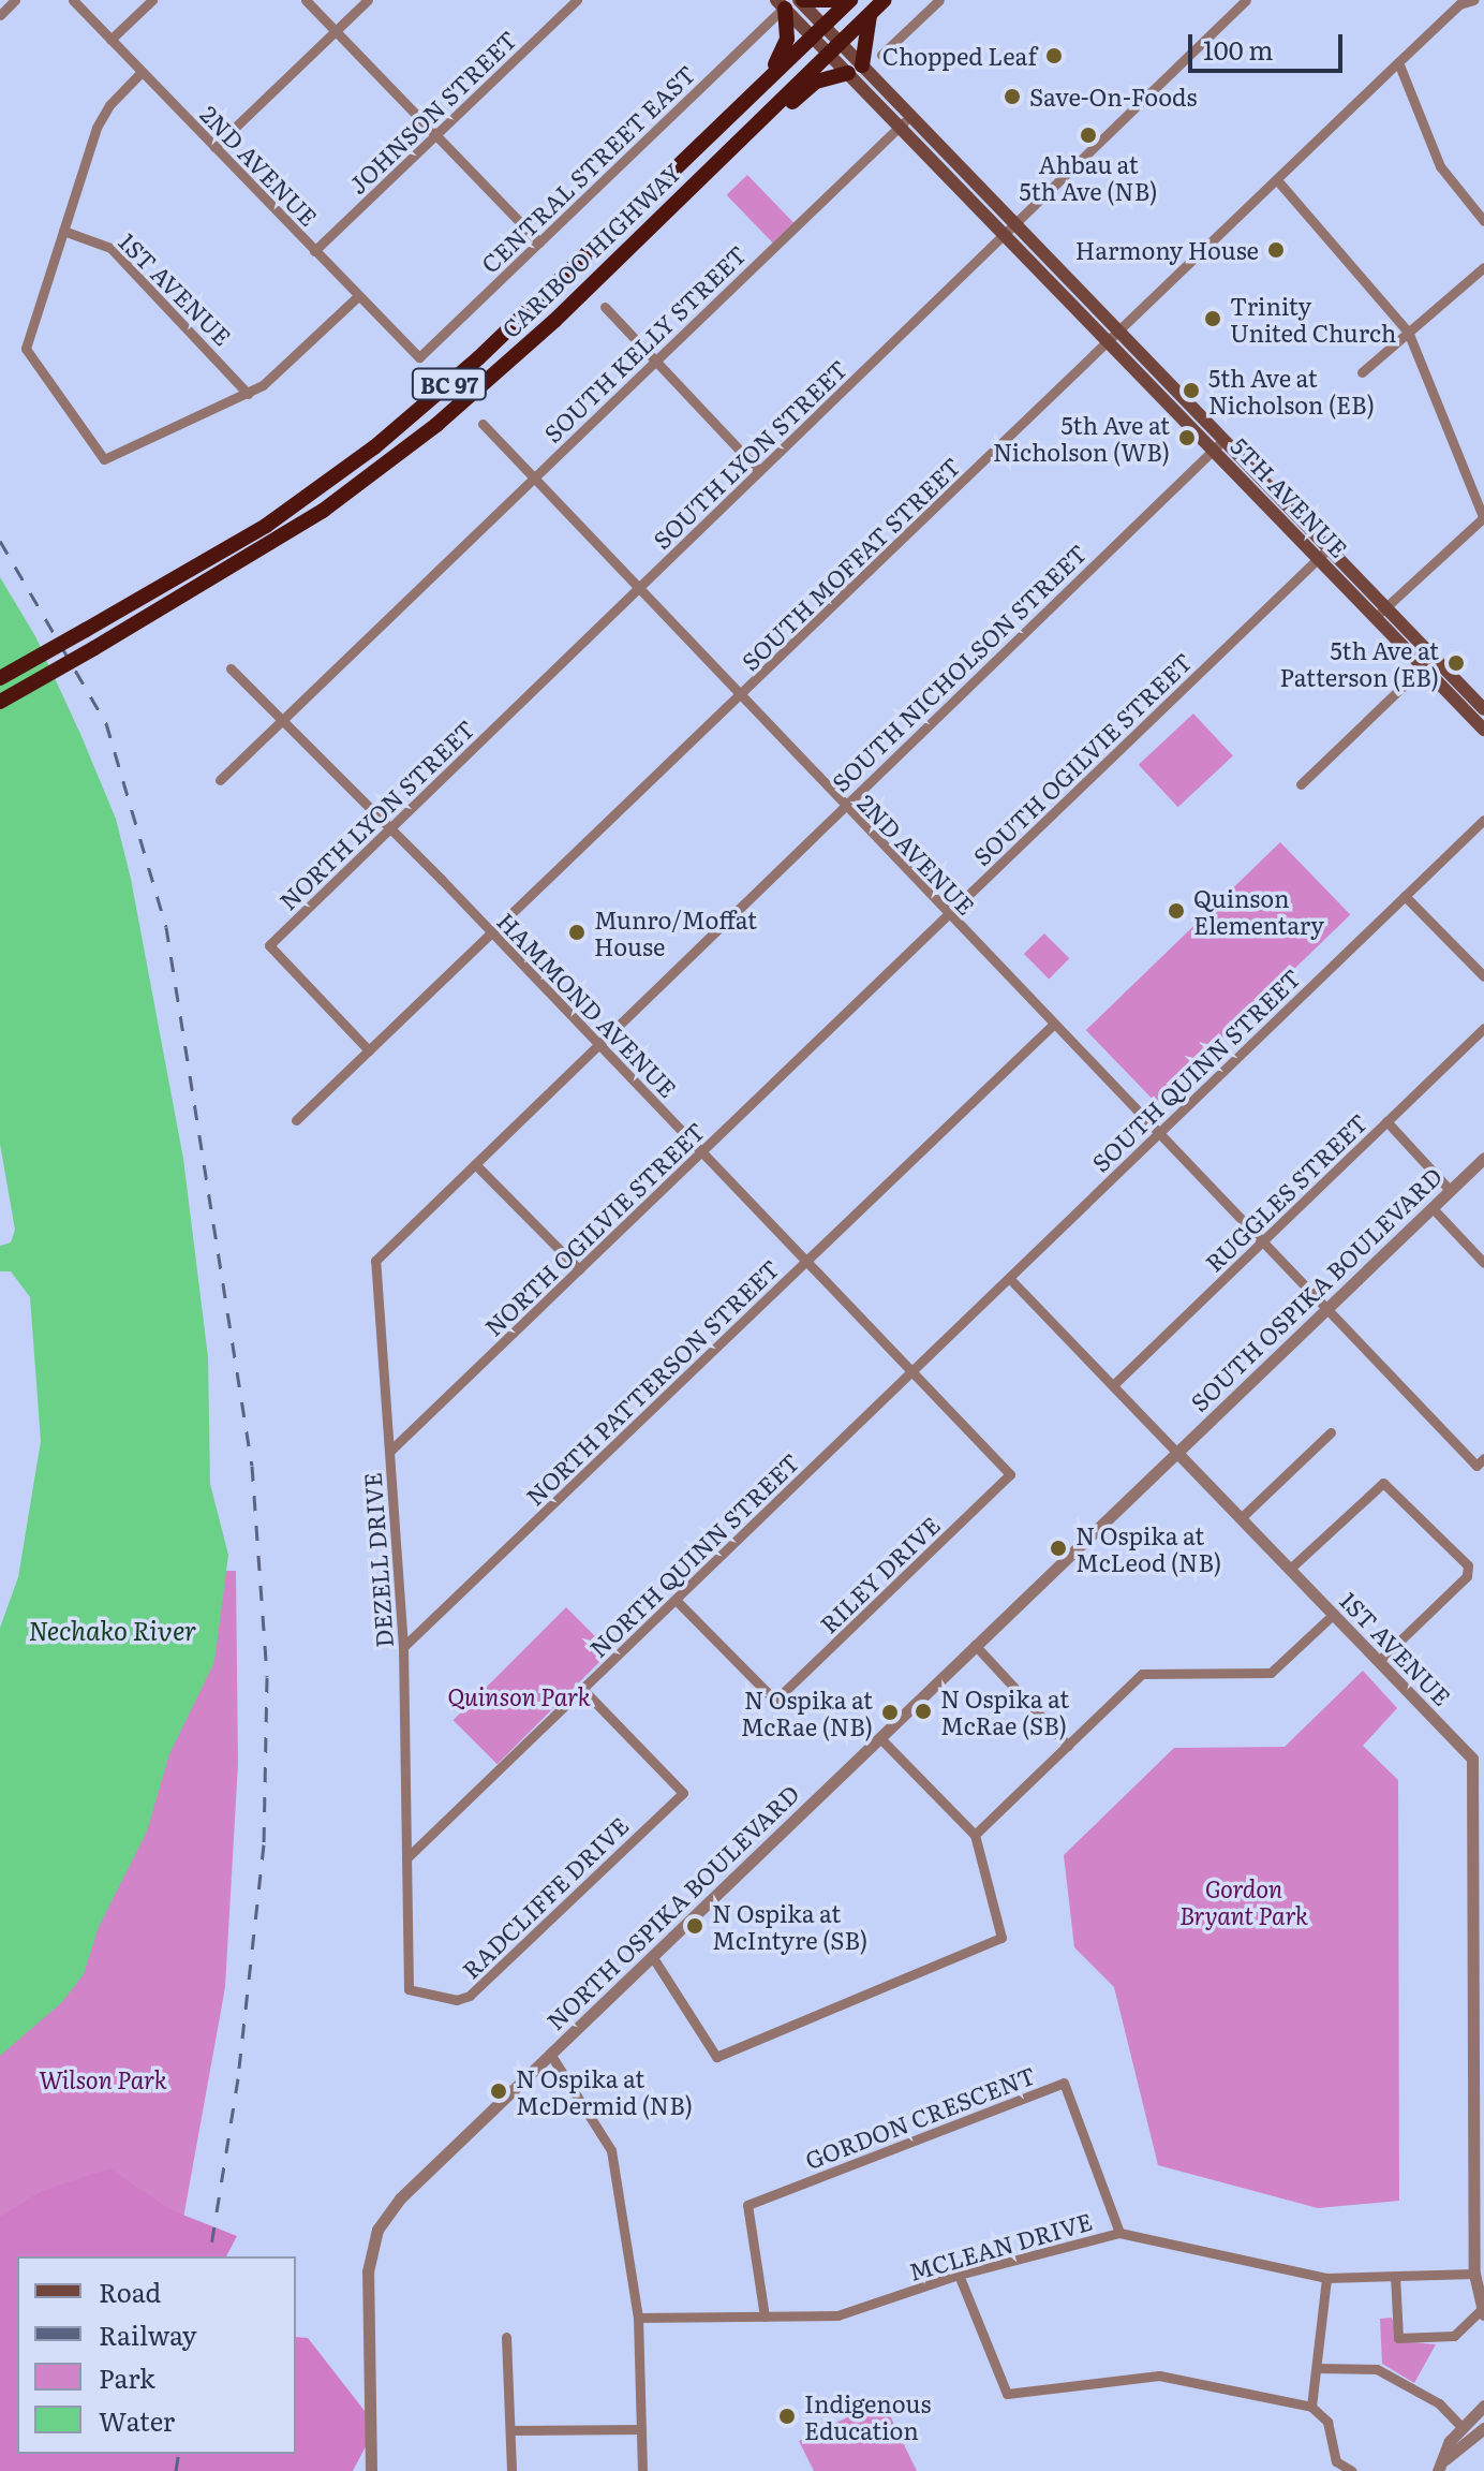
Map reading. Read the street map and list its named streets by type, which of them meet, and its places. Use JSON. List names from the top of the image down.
{
  "streets": {
    "highway": ["CARIBOO HIGHWAY", "BC 97"],
    "main road": ["5TH AVENUE"],
    "street": [
      "JOHNSON STREET",
      "2ND AVENUE",
      "CENTRAL STREET EAST",
      "1ST AVENUE",
      "SOUTH KELLY STREET",
      "SOUTH LYON STREET",
      "SOUTH MOFFAT STREET",
      "SOUTH NICHOLSON STREET",
      "SOUTH OGILVIE STREET",
      "NORTH LYON STREET",
      "HAMMOND AVENUE",
      "SOUTH QUINN STREET",
      "RUGGLES STREET",
      "NORTH OGILVIE STREET",
      "SOUTH OSPIKA BOULEVARD",
      "NORTH PATTERSON STREET",
      "NORTH QUINN STREET",
      "DEZELL DRIVE",
      "RILEY DRIVE",
      "RADCLIFFE DRIVE",
      "NORTH OSPIKA BOULEVARD",
      "GORDON CRESCENT",
      "MCLEAN DRIVE"
    ]
  },
  "crossings": [
    ["JOHNSON STREET", "2ND AVENUE"],
    ["2ND AVENUE", "CENTRAL STREET EAST"],
    ["2ND AVENUE", "SOUTH KELLY STREET"],
    ["2ND AVENUE", "SOUTH LYON STREET"],
    ["2ND AVENUE", "SOUTH MOFFAT STREET"],
    ["2ND AVENUE", "SOUTH NICHOLSON STREET"],
    ["2ND AVENUE", "SOUTH OGILVIE STREET"],
    ["2ND AVENUE", "SOUTH QUINN STREET"],
    ["2ND AVENUE", "RUGGLES STREET"],
    ["2ND AVENUE", "SOUTH OSPIKA BOULEVARD"],
    ["2ND AVENUE", "NORTH PATTERSON STREET"],
    ["CENTRAL STREET EAST", "5TH AVENUE"],
    ["CARIBOO HIGHWAY", "5TH AVENUE"],
    ["1ST AVENUE", "SOUTH QUINN STREET"],
    ["1ST AVENUE", "RUGGLES STREET"],
    ["1ST AVENUE", "SOUTH OSPIKA BOULEVARD"],
    ["1ST AVENUE", "NORTH QUINN STREET"],
    ["1ST AVENUE", "NORTH OSPIKA BOULEVARD"],
    ["1ST AVENUE", "MCLEAN DRIVE"],
    ["SOUTH KELLY STREET", "5TH AVENUE"],
    ["SOUTH KELLY STREET", "HAMMOND AVENUE"],
    ["SOUTH LYON STREET", "5TH AVENUE"],
    ["SOUTH LYON STREET", "NORTH LYON STREET"],
    ["5TH AVENUE", "SOUTH MOFFAT STREET"],
    ["5TH AVENUE", "SOUTH NICHOLSON STREET"],
    ["5TH AVENUE", "SOUTH OGILVIE STREET"],
    ["SOUTH MOFFAT STREET", "NORTH LYON STREET"],
    ["SOUTH MOFFAT STREET", "HAMMOND AVENUE"],
    ["SOUTH NICHOLSON STREET", "HAMMOND AVENUE"],
    ["SOUTH NICHOLSON STREET", "DEZELL DRIVE"],
    ["SOUTH OGILVIE STREET", "NORTH OGILVIE STREET"],
    ["NORTH LYON STREET", "HAMMOND AVENUE"],
    ["HAMMOND AVENUE", "NORTH OGILVIE STREET"],
    ["HAMMOND AVENUE", "NORTH PATTERSON STREET"],
    ["HAMMOND AVENUE", "NORTH QUINN STREET"],
    ["HAMMOND AVENUE", "RILEY DRIVE"],
    ["SOUTH QUINN STREET", "NORTH QUINN STREET"],
    ["NORTH OGILVIE STREET", "DEZELL DRIVE"],
    ["SOUTH OSPIKA BOULEVARD", "NORTH OSPIKA BOULEVARD"],
    ["NORTH PATTERSON STREET", "DEZELL DRIVE"],
    ["NORTH QUINN STREET", "DEZELL DRIVE"],
    ["NORTH QUINN STREET", "RILEY DRIVE"],
    ["NORTH QUINN STREET", "RADCLIFFE DRIVE"],
    ["DEZELL DRIVE", "RADCLIFFE DRIVE"],
    ["GORDON CRESCENT", "MCLEAN DRIVE"]
  ],
  "water": ["Nechako River"],
  "parks": ["Quinson Park", "Gordon Bryant Park", "Wilson Park"],
  "places": [
    "Chopped Leaf",
    "Save-On-Foods",
    "Ahbau at 5th Ave (NB)",
    "Harmony House",
    "Trinity United Church",
    "5th Ave at Nicholson (EB)",
    "5th Ave at Nicholson (WB)",
    "5th Ave at Patterson (EB)",
    "Quinson Elementary",
    "Munro/Moffat House",
    "N Ospika at McLeod (NB)",
    "N Ospika at McRae (SB)",
    "N Ospika at McRae (NB)",
    "N Ospika at McIntyre (SB)",
    "N Ospika at McDermid (NB)",
    "Indigenous Education"
  ],
  "legend": [
    "Road",
    "Railway",
    "Park",
    "Water"
  ],
  "scale_bar": "100 m"
}
